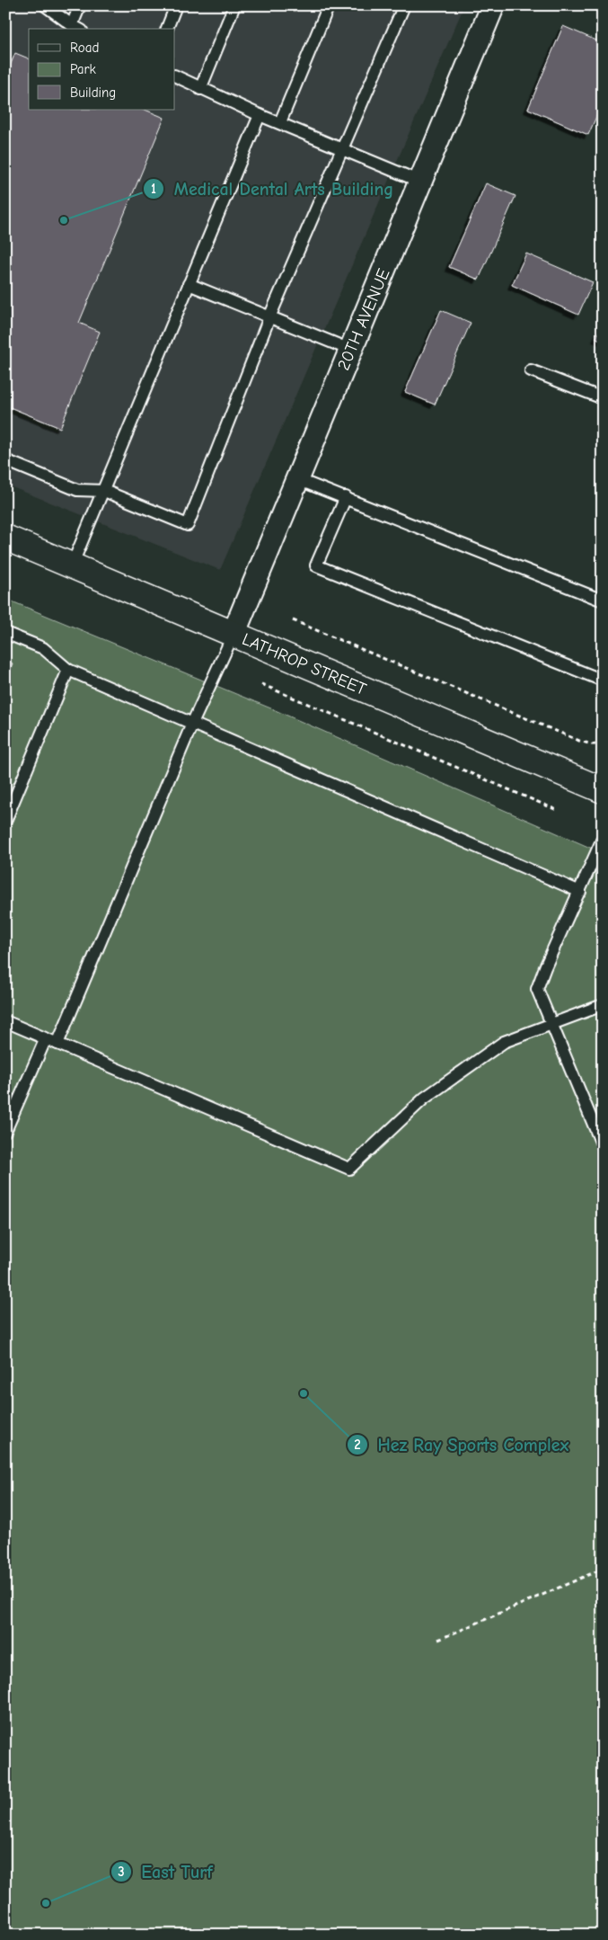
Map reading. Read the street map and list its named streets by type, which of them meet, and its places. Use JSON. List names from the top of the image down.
{
  "streets": {
    "main road": ["LATHROP STREET"],
    "street": ["20TH AVENUE"]
  },
  "crossings": [
    ["20TH AVENUE", "LATHROP STREET"]
  ],
  "places": ["Medical Dental Arts Building", "Hez Ray Sports Complex", "East Turf"],
  "legend": ["Road", "Park", "Building"]
}
